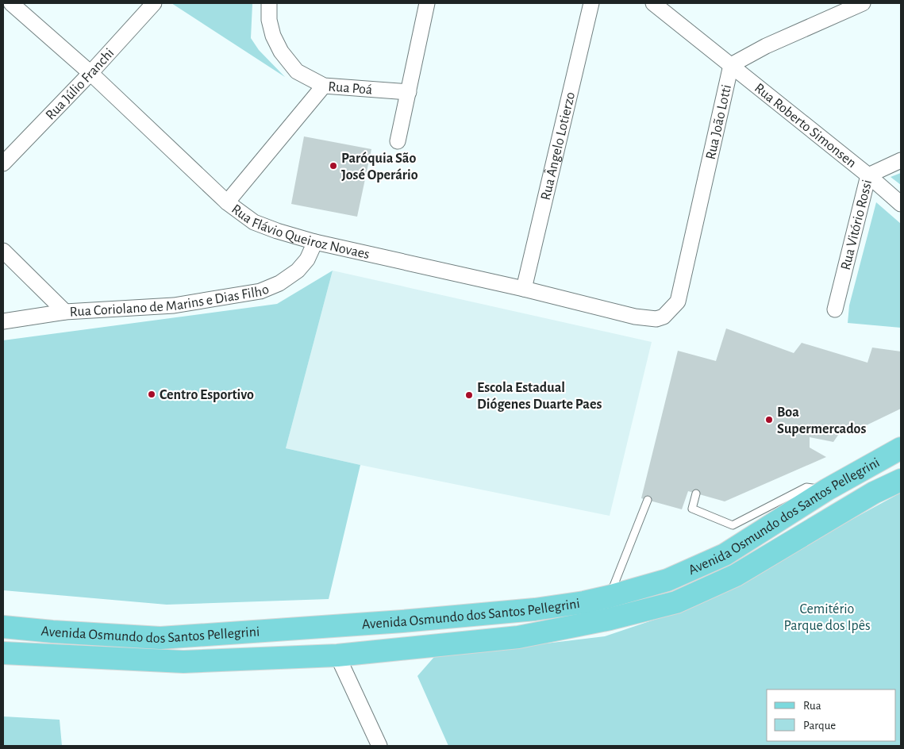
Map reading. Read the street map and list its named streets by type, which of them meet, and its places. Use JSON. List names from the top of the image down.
{
  "streets": {
    "main road": ["Avenida Osmundo dos Santos Pellegrini"],
    "street": [
      "Rua Júlio Franchi",
      "Rua Poá",
      "Rua João Lotti",
      "Rua Roberto Simonsen",
      "Rua Ângelo Lotierzo",
      "Rua Vitório Rossi",
      "Rua Flávio Queiroz Novaes",
      "Rua Coriolano de Marins e Dias Filho"
    ]
  },
  "crossings": [
    ["Rua Júlio Franchi", "Rua Flávio Queiroz Novaes"],
    ["Rua João Lotti", "Rua Roberto Simonsen"],
    ["Rua João Lotti", "Rua Flávio Queiroz Novaes"],
    ["Rua Roberto Simonsen", "Rua Vitório Rossi"],
    ["Rua Ângelo Lotierzo", "Rua Flávio Queiroz Novaes"],
    ["Rua Flávio Queiroz Novaes", "Rua Coriolano de Marins e Dias Filho"]
  ],
  "parks": ["Cemitério Parque dos Ipês"],
  "places": [
    "Paróquia São José Operário",
    "Centro Esportivo",
    "Escola Estadual Diógenes Duarte Paes",
    "Boa Supermercados"
  ],
  "legend": ["Rua", "Parque"]
}
